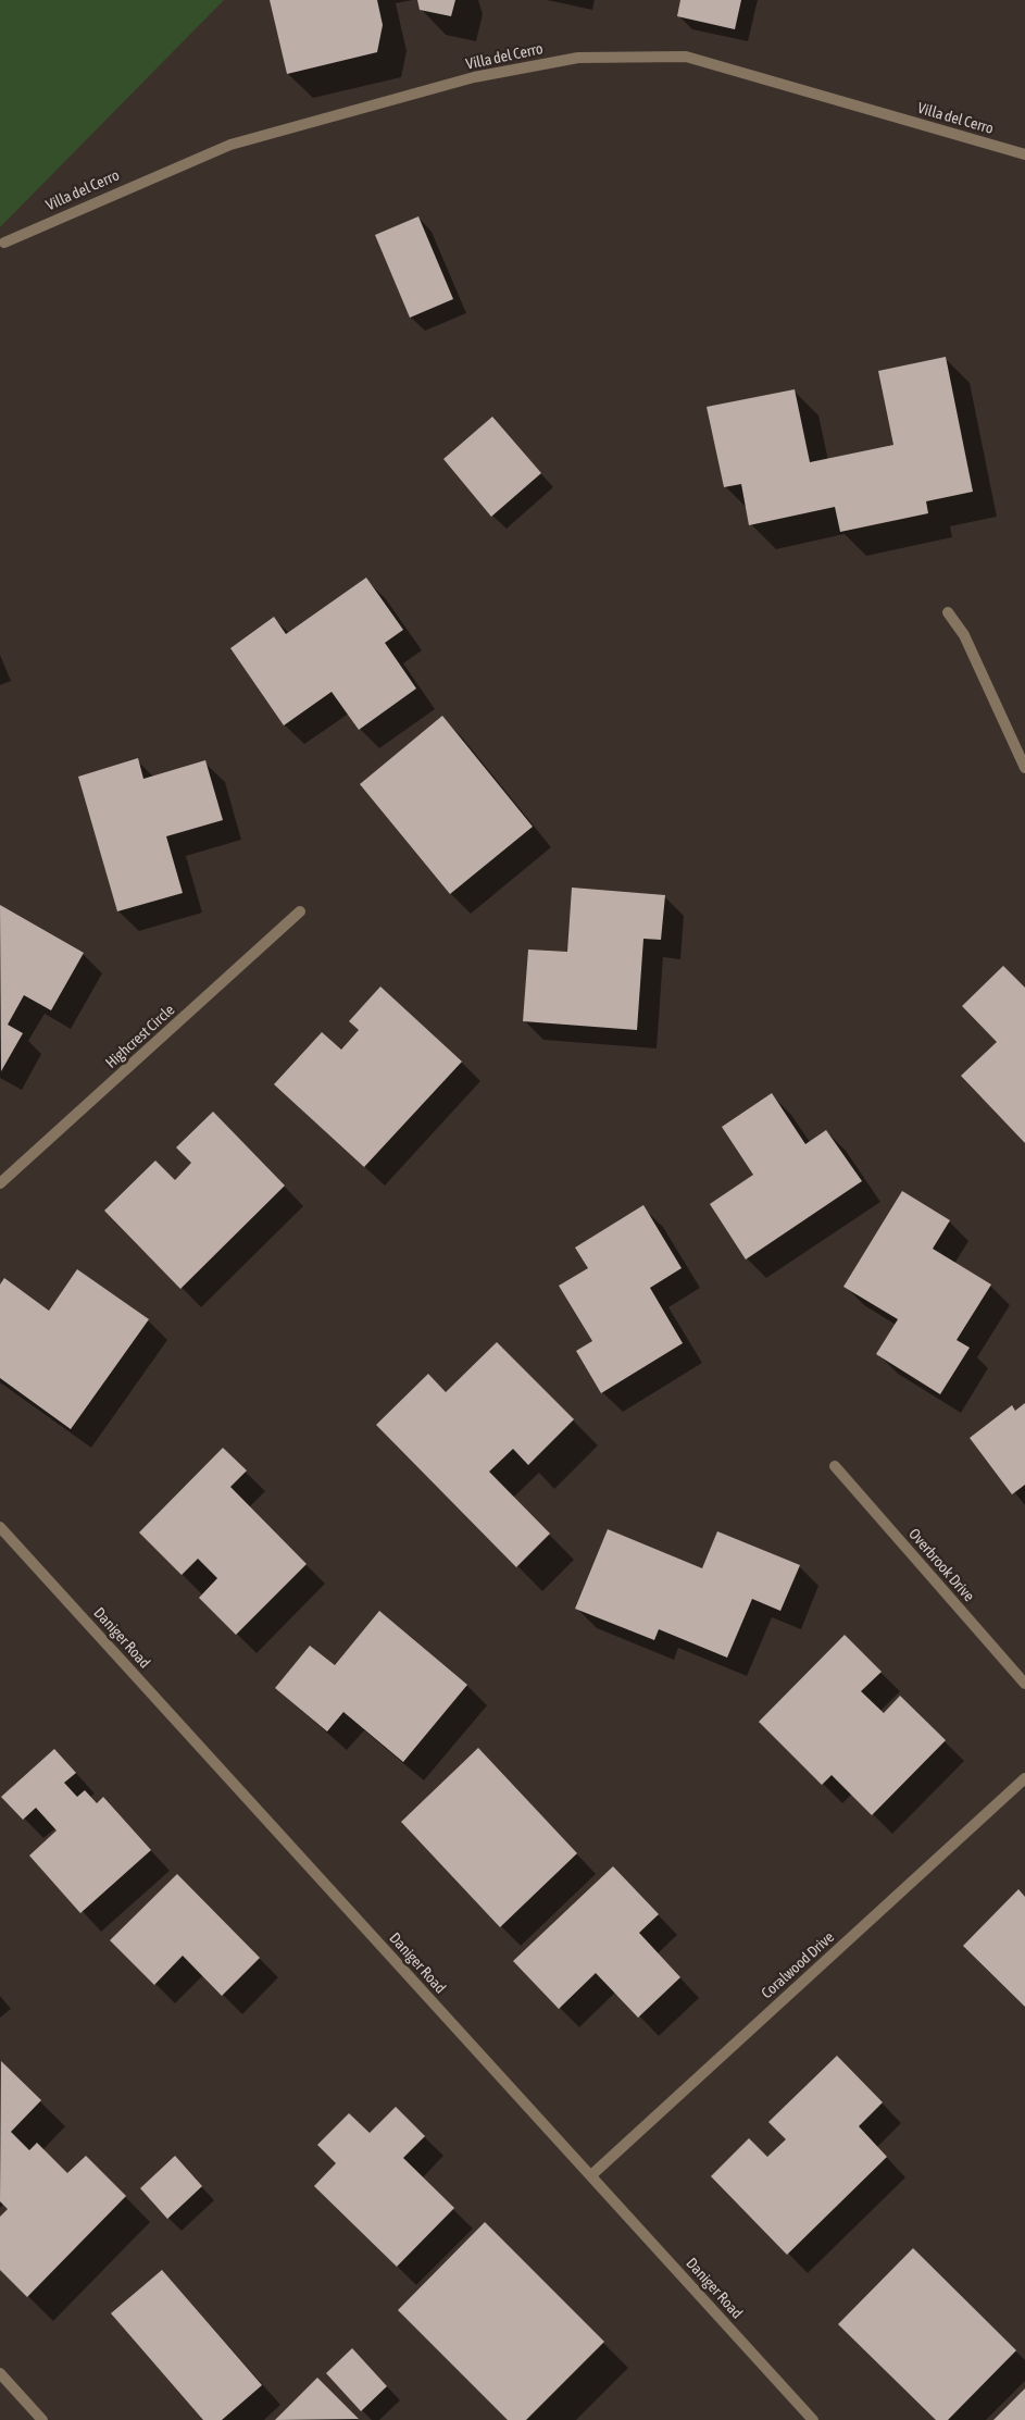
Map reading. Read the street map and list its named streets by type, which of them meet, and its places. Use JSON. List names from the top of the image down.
{
  "streets": {
    "street": [
      "Villa del Cerro",
      "Highcrest Circle",
      "Overbrook Drive",
      "Daniger Road",
      "Coralwood Drive"
    ]
  },
  "crossings": [
    ["Daniger Road", "Coralwood Drive"]
  ]
}
